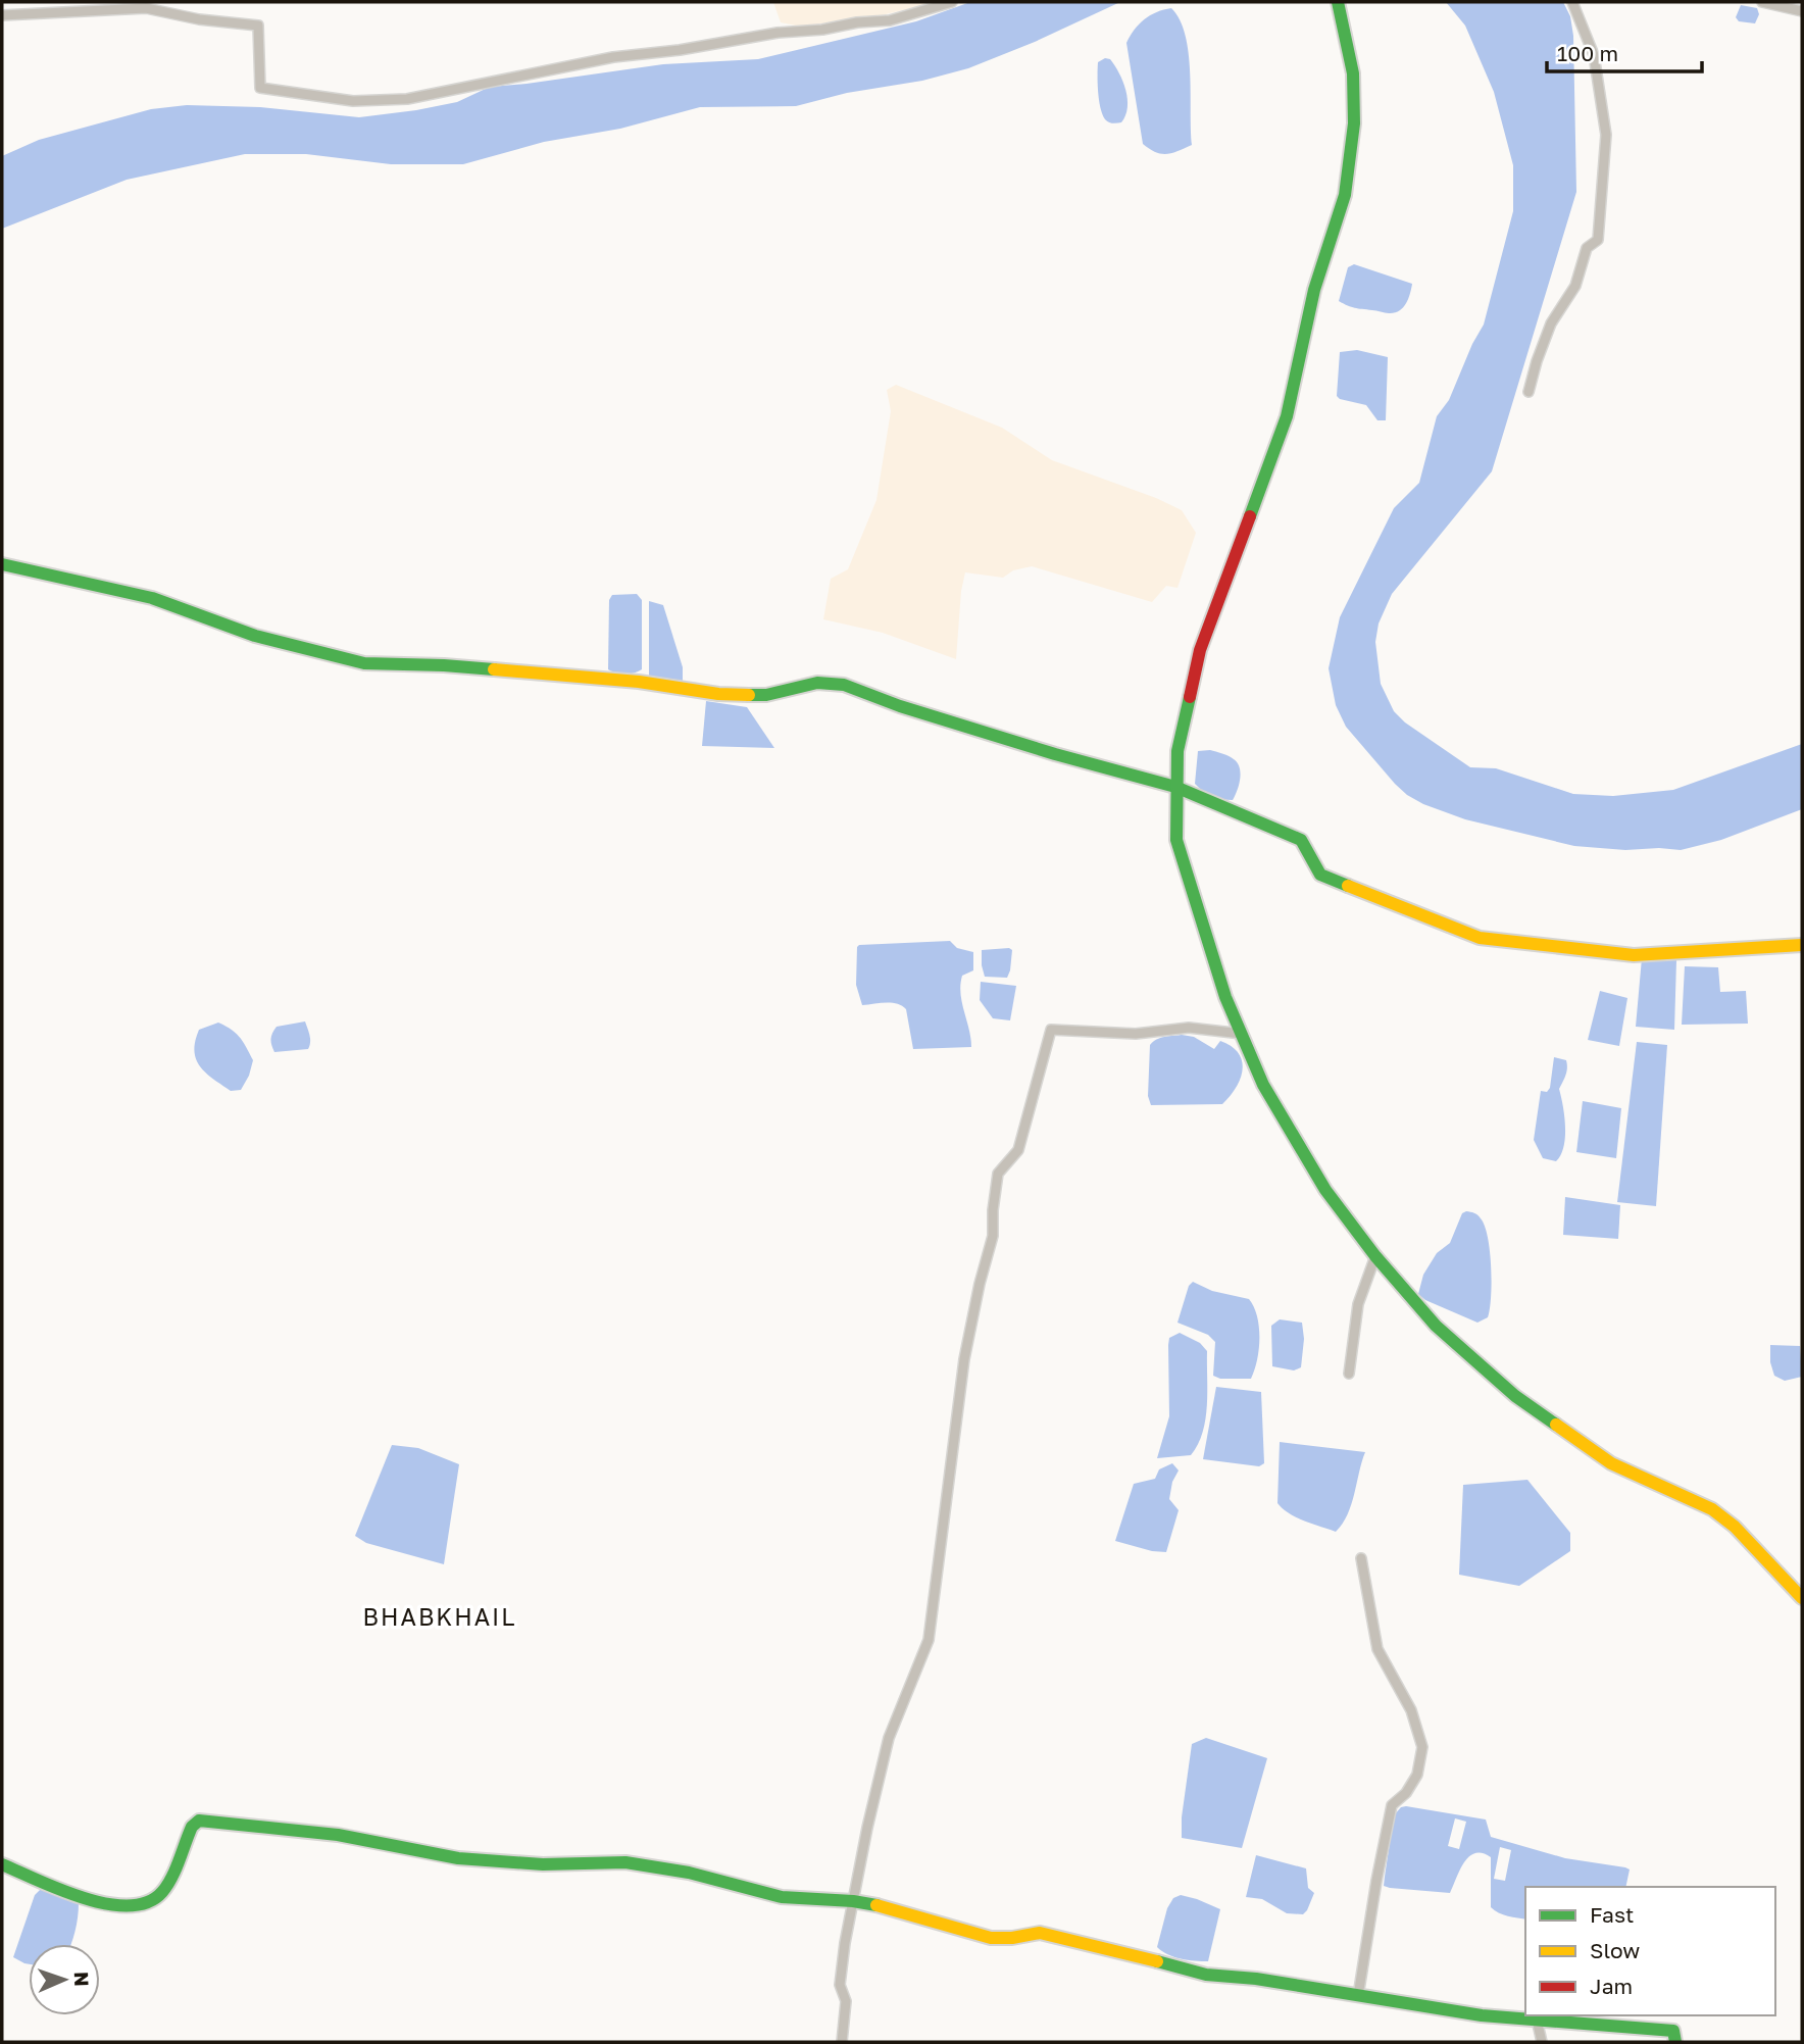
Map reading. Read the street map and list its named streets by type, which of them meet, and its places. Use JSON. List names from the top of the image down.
{
  "districts": ["BHABKHAIL"],
  "legend": ["Fast", "Slow", "Jam"],
  "scale_bar": "100 m",
  "north": "right"
}
